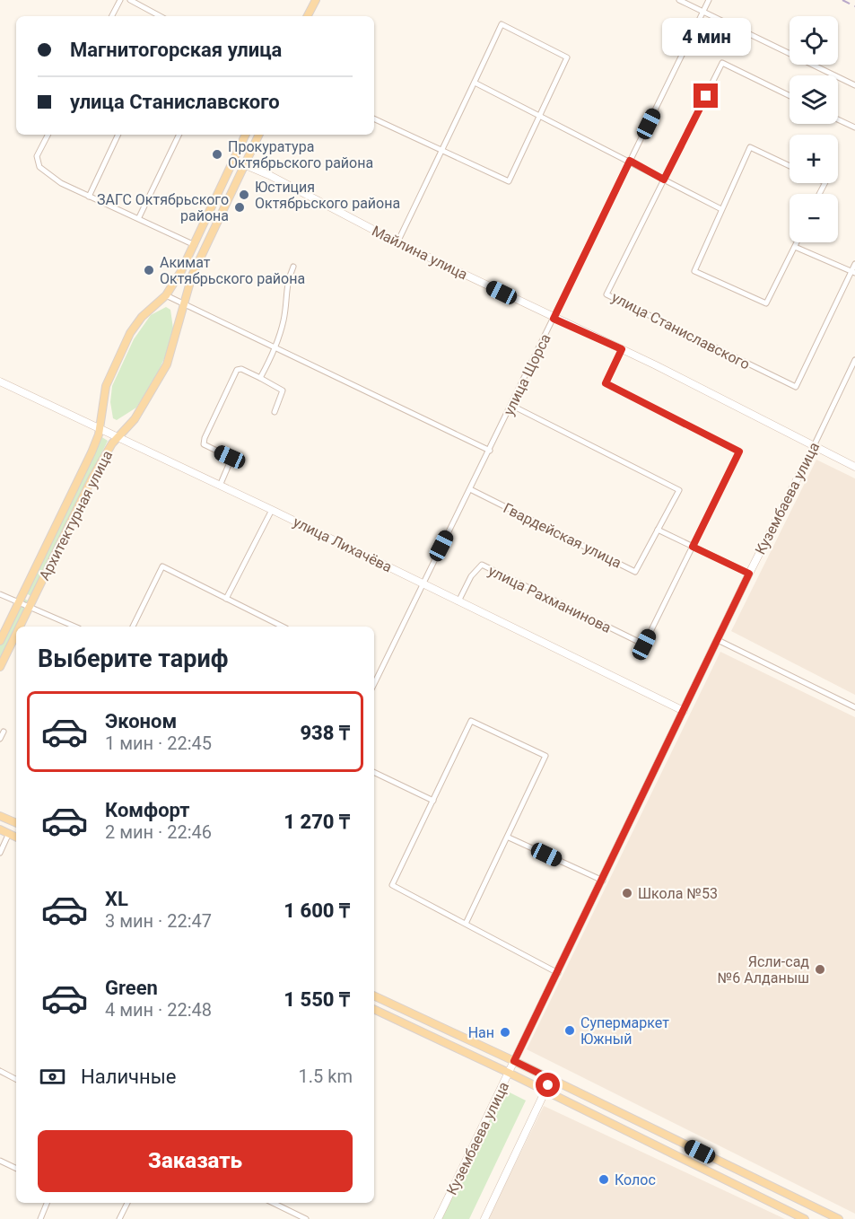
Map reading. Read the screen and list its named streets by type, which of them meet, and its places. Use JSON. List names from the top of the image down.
{
  "streets": {
    "main road": ["Архитектурная улица"],
    "street": [
      "Майлина улица",
      "улица Станиславского",
      "улица Щорса",
      "Кузембаева улица",
      "Гвардейская улица",
      "улица Лихачёва",
      "улица Рахманинова"
    ]
  },
  "crossings": [
    ["Майлина улица", "улица Щорса"],
    ["Майлина улица", "Кузембаева улица"],
    ["Майлина улица", "Архитектурная улица"],
    ["Майлина улица", "улица Рахманинова"],
    ["улица Щорса", "Гвардейская улица"],
    ["улица Щорса", "улица Лихачёва"],
    ["Кузембаева улица", "улица Лихачёва"],
    ["Архитектурная улица", "улица Лихачёва"],
    ["улица Лихачёва", "улица Рахманинова"]
  ],
  "places": [
    "Прокуратура Октябрьского района",
    "Юстиция Октябрьского района",
    "ЗАГС Октябрьского района",
    "Акимат Октябрьского района",
    "Школа №53",
    "Ясли-сад №6 Алданыш",
    "Супермаркет Южный",
    "Нан",
    "Колос"
  ],
  "page": {
    "map_buttons": ["+", "−"],
    "banner": ["Магнитогорская улица", "улица Станиславского"],
    "bubble": "4 мин",
    "heading": "Выберите тариф",
    "list": [
      {
        "name": "Эконом",
        "note": "1 мин · 22:45",
        "value": "938 ₸"
      },
      {
        "name": "Комфорт",
        "note": "2 мин · 22:46",
        "value": "1 270 ₸"
      },
      {
        "name": "XL",
        "note": "3 мин · 22:47",
        "value": "1 600 ₸"
      },
      {
        "name": "Green",
        "note": "4 мин · 22:48",
        "value": "1 550 ₸"
      }
    ],
    "pay": ["Наличные", "1.5 km"],
    "buttons": "Заказать"
  }
}
